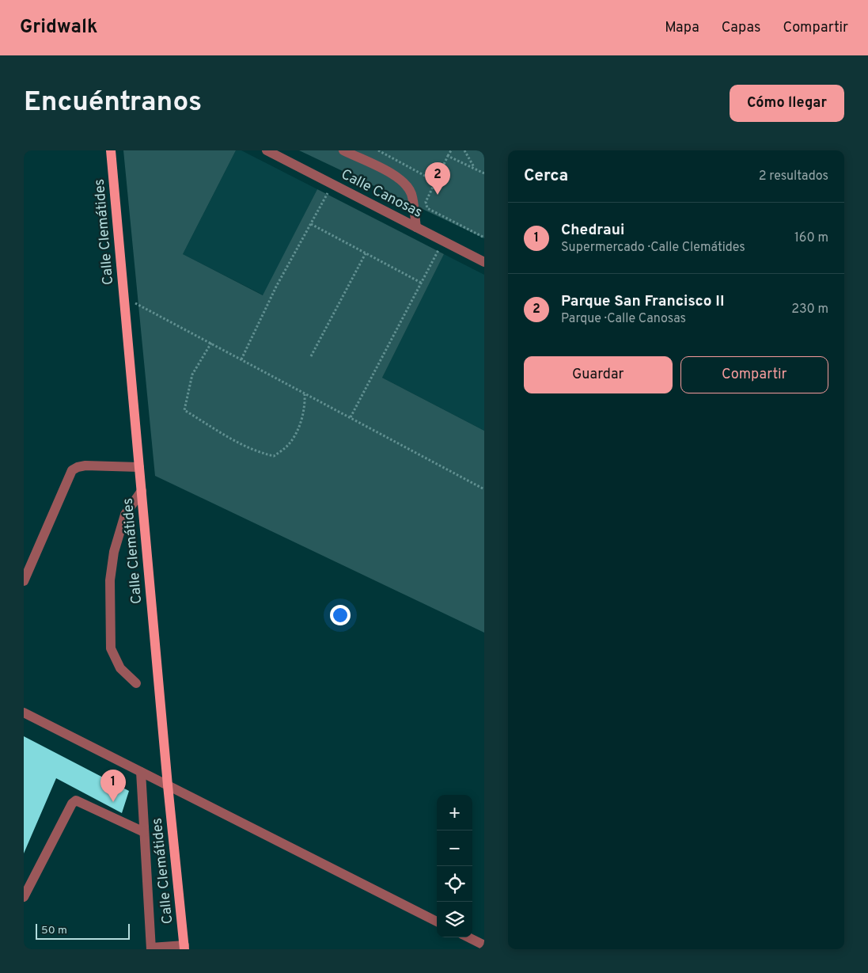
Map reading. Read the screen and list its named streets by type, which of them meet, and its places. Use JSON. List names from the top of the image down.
{
  "streets": {
    "main road": ["Calle Clemátides"],
    "street": ["Calle Canosas"]
  },
  "scale_bar": "50 m",
  "page": {
    "header": "Gridwalk",
    "nav": ["Mapa", "Capas", "Compartir"],
    "buttons": [
      "Cómo llegar",
      ["Guardar", "Compartir"]
    ],
    "title": "Encuéntranos",
    "heading": ["Cerca", "2 resultados"],
    "pins": ["2", "1"],
    "list": [
      {
        "mark": "1",
        "name": "Chedraui",
        "note": "Supermercado · Calle Clemátides",
        "value": "160 m"
      },
      {
        "mark": "2",
        "name": "Parque San Francisco II",
        "note": "Parque · Calle Canosas",
        "value": "230 m"
      }
    ],
    "map_buttons": ["+", "−"],
    "scale": "50 m"
  }
}
